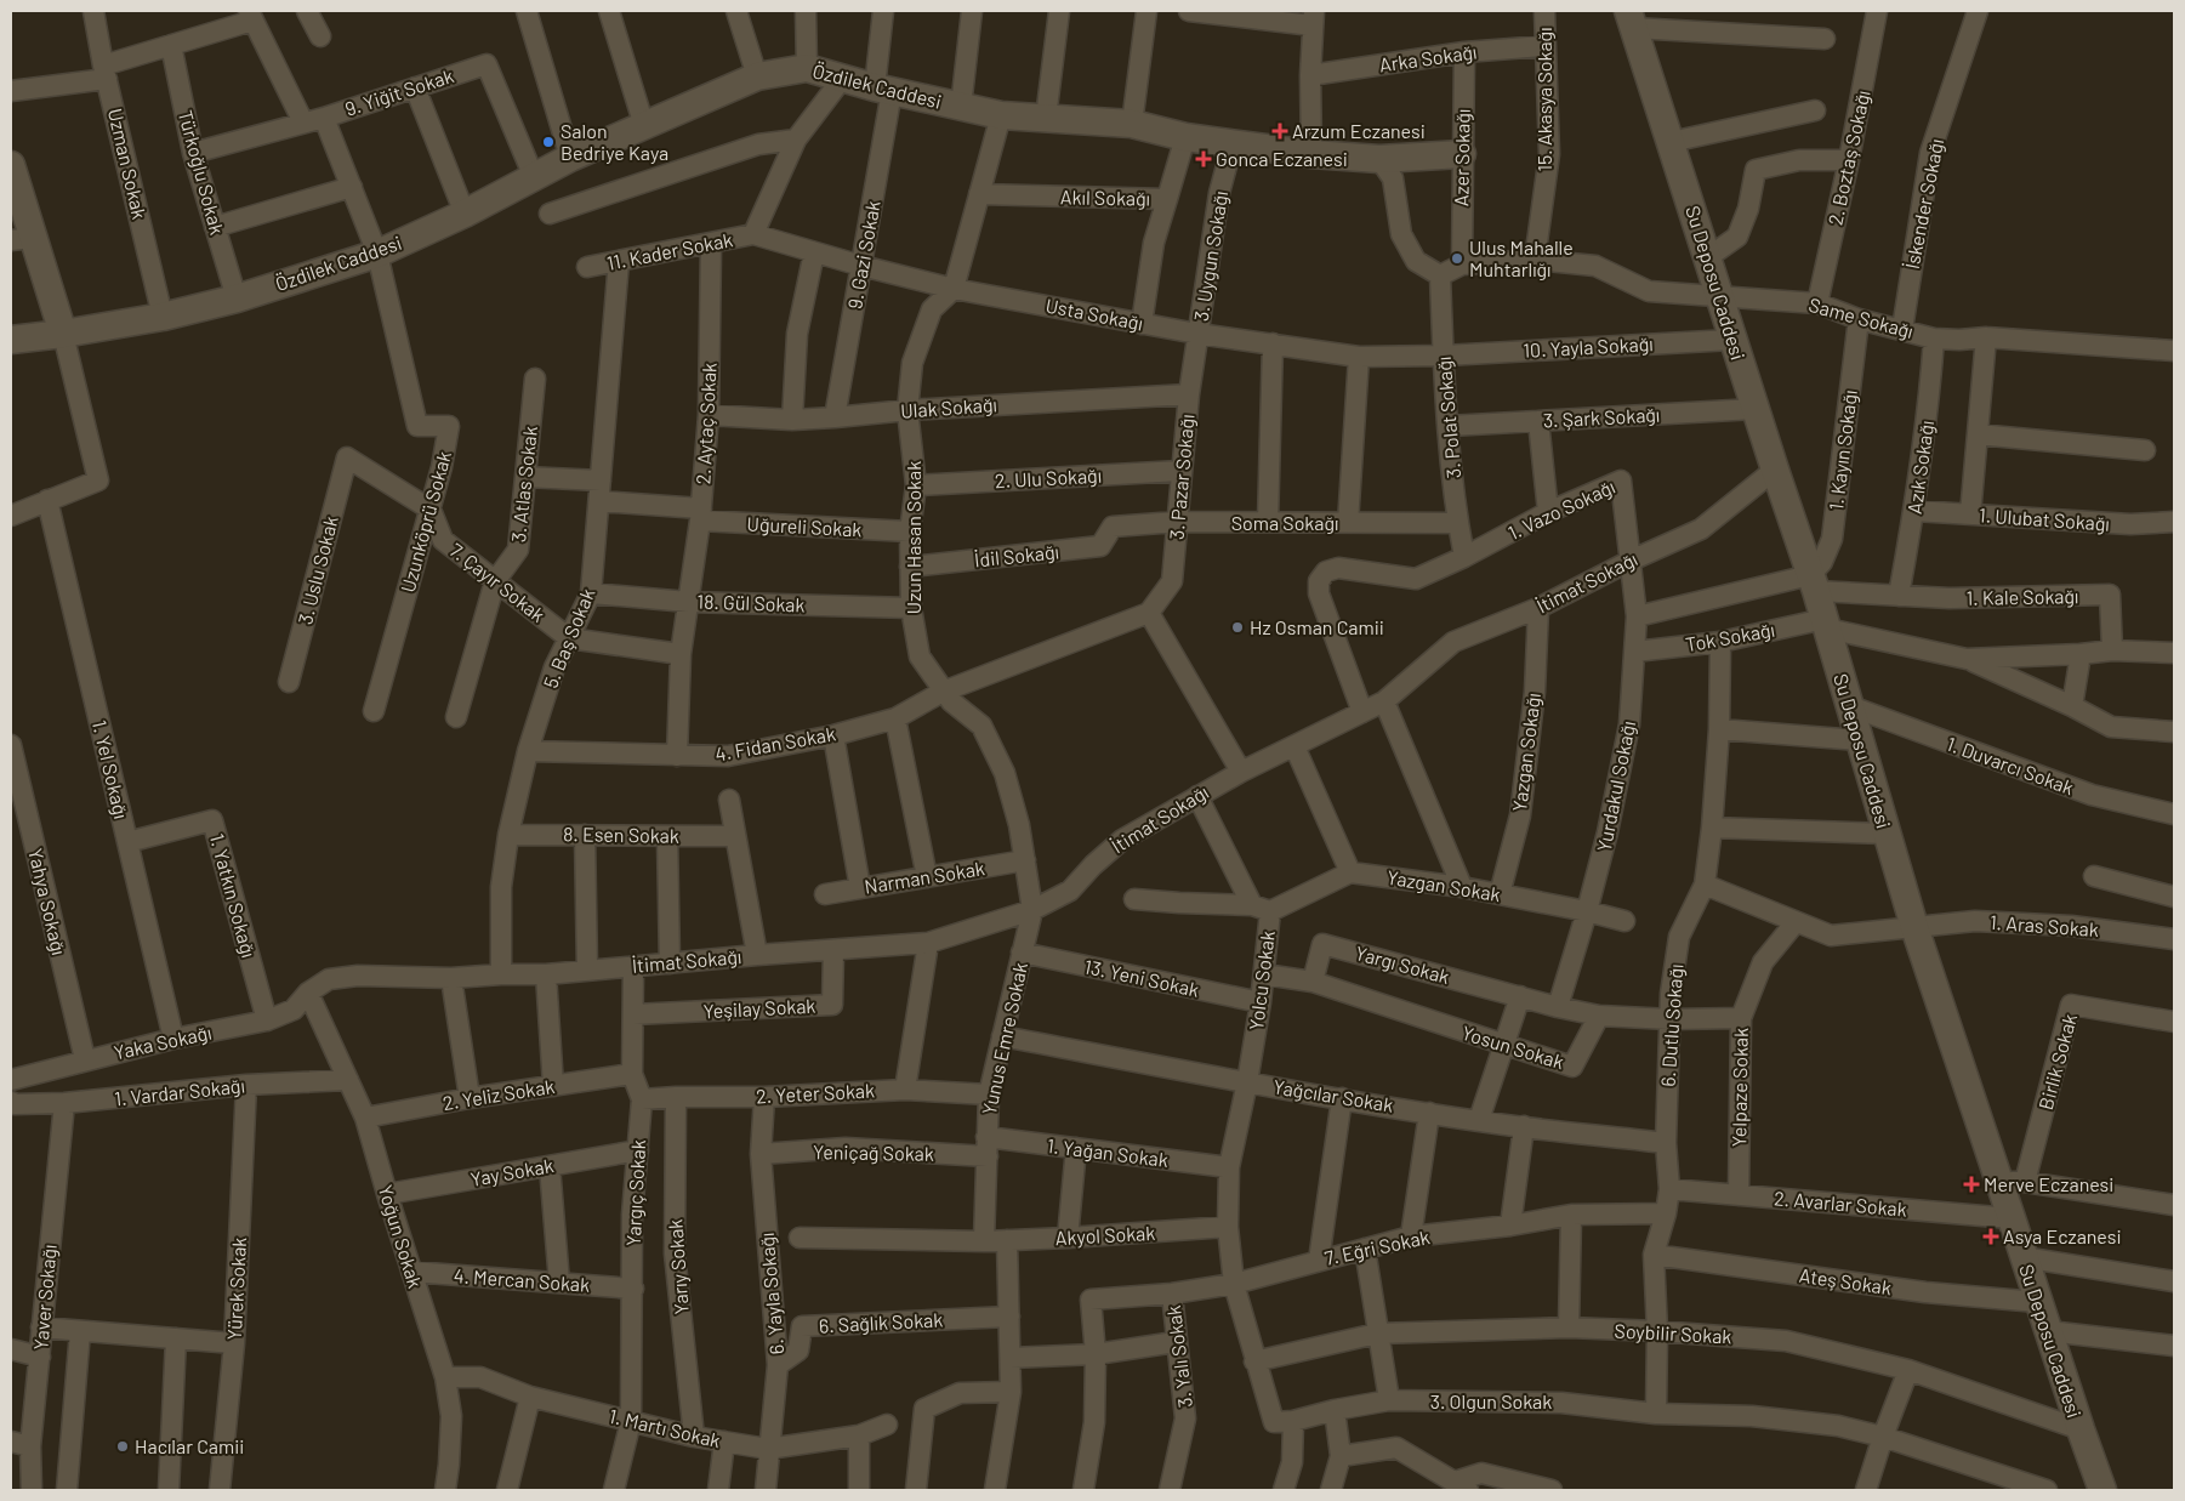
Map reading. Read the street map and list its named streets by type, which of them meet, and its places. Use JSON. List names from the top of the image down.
{
  "streets": {
    "main road": ["Özdilek Caddesi", "Su Deposu Caddesi"],
    "street": [
      "Arka Sokağı",
      "9. Yiğit Sokak",
      "15. Akasya Sokağı",
      "Azer Sokağı",
      "2. Boztaş Sokağı",
      "Uzman Sokak",
      "Türkoğlu Sokak",
      "Akıl Sokağı",
      "İskender Sokağı",
      "11. Kader Sokak",
      "9. Gazi Sokak",
      "3. Uygun Sokağı",
      "Usta Sokağı",
      "Same Sokağı",
      "10. Yayla Sokağı",
      "Ulak Sokağı",
      "3. Polat Sokağı",
      "3. Şark Sokağı",
      "2. Aytaç Sokak",
      "1. Kayın Sokağı",
      "Azık Sokağı",
      "3. Pazar Sokağı",
      "2. Ulu Sokağı",
      "3. Atlas Sokak",
      "1. Vazo Sokağı",
      "1. Ulubat Sokağı",
      "Uzunköprü Sokak",
      "Soma Sokağı",
      "Uğureli Sokak",
      "Uzun Hasan Sokak",
      "İdil Sokağı",
      "3. Uslu Sokak",
      "7. Çayır Sokak",
      "İtimat Sokağı",
      "1. Kale Sokağı",
      "18. Gül Sokak",
      "Tok Sokağı",
      "5. Baş Sokak",
      "4. Fidan Sokak",
      "Yazgan Sokağı",
      "1. Duvarcı Sokak",
      "1. Yel Sokağı",
      "Yurdakul Sokağı",
      "8. Esen Sokak",
      "Narman Sokak",
      "Yazgan Sokak",
      "1. Yatkın Sokağı",
      "Yahya Sokağı",
      "1. Aras Sokak",
      "Yargı Sokak",
      "13. Yeni Sokak",
      "Yolcu Sokak",
      "Yeşilay Sokak",
      "6. Dutlu Sokağı",
      "Yunus Emre Sokak",
      "Yaka Sokağı",
      "Yosun Sokak",
      "Birlik Sokak",
      "Yelpaze Sokak",
      "1. Vardar Sokağı",
      "2. Yeter Sokak",
      "2. Yeliz Sokak",
      "Yağcılar Sokak",
      "Yeniçağ Sokak",
      "1. Yağan Sokak",
      "Yay Sokak",
      "Yargıç Sokak",
      "2. Avarlar Sokak",
      "Akyol Sokak",
      "Yoğun Sokak",
      "7. Eğri Sokak",
      "Yarıy Sokak",
      "4. Mercan Sokak",
      "Ateş Sokak",
      "Yürek Sokak",
      "6. Yayla Sokağı",
      "Yaver Sokağı",
      "6. Sağlık Sokak",
      "Soybilir Sokak",
      "3. Yalı Sokak",
      "3. Olgun Sokak",
      "1. Martı Sokak"
    ]
  },
  "crossings": [
    ["Arka Sokağı", "15. Akasya Sokağı"],
    ["Arka Sokağı", "Azer Sokağı"],
    ["Özdilek Caddesi", "9. Yiğit Sokak"],
    ["Özdilek Caddesi", "Azer Sokağı"],
    ["Özdilek Caddesi", "Uzman Sokak"],
    ["Özdilek Caddesi", "Türkoğlu Sokak"],
    ["Özdilek Caddesi", "Akıl Sokağı"],
    ["Özdilek Caddesi", "11. Kader Sokak"],
    ["Özdilek Caddesi", "9. Gazi Sokak"],
    ["Özdilek Caddesi", "3. Uygun Sokağı"],
    ["Özdilek Caddesi", "Uzunköprü Sokak"],
    ["9. Yiğit Sokak", "Türkoğlu Sokak"],
    ["15. Akasya Sokağı", "Same Sokağı"],
    ["Azer Sokağı", "Same Sokağı"],
    ["2. Boztaş Sokağı", "Same Sokağı"],
    ["İskender Sokağı", "Same Sokağı"],
    ["11. Kader Sokak", "Usta Sokağı"],
    ["11. Kader Sokak", "2. Aytaç Sokak"],
    ["11. Kader Sokak", "5. Baş Sokak"],
    ["9. Gazi Sokak", "Usta Sokağı"],
    ["9. Gazi Sokak", "Ulak Sokağı"],
    ["3. Uygun Sokağı", "Usta Sokağı"],
    ["3. Uygun Sokağı", "3. Pazar Sokağı"],
    ["Su Deposu Caddesi", "Same Sokağı"],
    ["Su Deposu Caddesi", "10. Yayla Sokağı"],
    ["Su Deposu Caddesi", "3. Şark Sokağı"],
    ["Su Deposu Caddesi", "1. Kayın Sokağı"],
    ["Su Deposu Caddesi", "İtimat Sokağı"],
    ["Su Deposu Caddesi", "1. Kale Sokağı"],
    ["Su Deposu Caddesi", "Tok Sokağı"],
    ["Su Deposu Caddesi", "1. Duvarcı Sokak"],
    ["Su Deposu Caddesi", "1. Aras Sokak"],
    ["Su Deposu Caddesi", "Birlik Sokak"],
    ["Su Deposu Caddesi", "2. Avarlar Sokak"],
    ["Su Deposu Caddesi", "Ateş Sokak"],
    ["Su Deposu Caddesi", "Soybilir Sokak"],
    ["Usta Sokağı", "10. Yayla Sokağı"],
    ["Usta Sokağı", "3. Polat Sokağı"],
    ["Usta Sokağı", "3. Pazar Sokağı"],
    ["Usta Sokağı", "Uzun Hasan Sokak"],
    ["Same Sokağı", "3. Polat Sokağı"],
    ["Same Sokağı", "1. Kayın Sokağı"],
    ["Same Sokağı", "Azık Sokağı"],
    ["10. Yayla Sokağı", "3. Polat Sokağı"],
    ["Ulak Sokağı", "2. Aytaç Sokak"],
    ["Ulak Sokağı", "3. Pazar Sokağı"],
    ["Ulak Sokağı", "Uzun Hasan Sokak"],
    ["3. Polat Sokağı", "3. Şark Sokağı"],
    ["3. Polat Sokağı", "1. Vazo Sokağı"],
    ["3. Polat Sokağı", "Soma Sokağı"],
    ["2. Aytaç Sokak", "Uğureli Sokak"],
    ["2. Aytaç Sokak", "18. Gül Sokak"],
    ["2. Aytaç Sokak", "4. Fidan Sokak"],
    ["1. Kayın Sokağı", "1. Kale Sokağı"],
    ["Azık Sokağı", "1. Ulubat Sokağı"],
    ["Azık Sokağı", "1. Kale Sokağı"],
    ["3. Pazar Sokağı", "2. Ulu Sokağı"],
    ["3. Pazar Sokağı", "Soma Sokağı"],
    ["3. Pazar Sokağı", "4. Fidan Sokak"],
    ["2. Ulu Sokağı", "Uzun Hasan Sokak"],
    ["3. Atlas Sokak", "7. Çayır Sokak"],
    ["1. Vazo Sokağı", "İtimat Sokağı"],
    ["1. Vazo Sokağı", "Yurdakul Sokağı"],
    ["Uzunköprü Sokak", "3. Uslu Sokak"],
    ["Uzunköprü Sokak", "7. Çayır Sokak"],
    ["Soma Sokağı", "İdil Sokağı"],
    ["Uğureli Sokak", "Uzun Hasan Sokak"],
    ["Uğureli Sokak", "5. Baş Sokak"],
    ["Uzun Hasan Sokak", "İdil Sokağı"],
    ["Uzun Hasan Sokak", "İtimat Sokağı"],
    ["Uzun Hasan Sokak", "18. Gül Sokak"],
    ["Uzun Hasan Sokak", "4. Fidan Sokak"],
    ["Uzun Hasan Sokak", "Narman Sokak"],
    ["Uzun Hasan Sokak", "Yunus Emre Sokak"],
    ["3. Uslu Sokak", "7. Çayır Sokak"],
    ["7. Çayır Sokak", "5. Baş Sokak"],
    ["İtimat Sokağı", "5. Baş Sokak"],
    ["İtimat Sokağı", "Yazgan Sokağı"],
    ["İtimat Sokağı", "Yurdakul Sokağı"],
    ["İtimat Sokağı", "Yolcu Sokak"],
    ["İtimat Sokağı", "Yeşilay Sokak"],
    ["İtimat Sokağı", "Yunus Emre Sokak"],
    ["İtimat Sokağı", "Yaka Sokağı"],
    ["İtimat Sokağı", "Yargıç Sokak"],
    ["İtimat Sokağı", "Yoğun Sokak"],
    ["1. Kale Sokağı", "Yurdakul Sokağı"],
    ["18. Gül Sokak", "5. Baş Sokak"],
    ["Tok Sokağı", "Yurdakul Sokağı"],
    ["Tok Sokağı", "6. Dutlu Sokağı"],
    ["5. Baş Sokak", "4. Fidan Sokak"],
    ["5. Baş Sokak", "8. Esen Sokak"],
    ["Yazgan Sokağı", "Yazgan Sokak"],
    ["1. Yel Sokağı", "1. Yatkın Sokağı"],
    ["1. Yel Sokağı", "Yaka Sokağı"],
    ["Yurdakul Sokağı", "Yazgan Sokak"],
    ["Yurdakul Sokağı", "Yargı Sokak"],
    ["1. Yatkın Sokağı", "Yaka Sokağı"],
    ["Yahya Sokağı", "Yaka Sokağı"],
    ["1. Aras Sokak", "6. Dutlu Sokağı"],
    ["1. Aras Sokak", "Yelpaze Sokak"],
    ["Yargı Sokak", "Yosun Sokak"],
    ["13. Yeni Sokak", "Yolcu Sokak"],
    ["13. Yeni Sokak", "Yunus Emre Sokak"],
    ["Yolcu Sokak", "Yosun Sokak"],
    ["Yolcu Sokak", "Yağcılar Sokak"],
    ["Yeşilay Sokak", "Yargıç Sokak"],
    ["6. Dutlu Sokağı", "Yağcılar Sokak"],
    ["6. Dutlu Sokağı", "2. Avarlar Sokak"],
    ["6. Dutlu Sokağı", "7. Eğri Sokak"],
    ["6. Dutlu Sokağı", "Ateş Sokak"],
    ["6. Dutlu Sokağı", "Soybilir Sokak"],
    ["6. Dutlu Sokağı", "3. Olgun Sokak"],
    ["Yunus Emre Sokak", "2. Yeter Sokak"],
    ["Yunus Emre Sokak", "Yağcılar Sokak"],
    ["Yunus Emre Sokak", "Yeniçağ Sokak"],
    ["Yunus Emre Sokak", "1. Yağan Sokak"],
    ["Yunus Emre Sokak", "Akyol Sokak"],
    ["Yaka Sokağı", "Yoğun Sokak"],
    ["Yelpaze Sokak", "2. Avarlar Sokak"],
    ["1. Vardar Sokağı", "Yoğun Sokak"],
    ["1. Vardar Sokağı", "Yürek Sokak"],
    ["1. Vardar Sokağı", "Yaver Sokağı"],
    ["2. Yeter Sokak", "Yargıç Sokak"],
    ["2. Yeter Sokak", "Yarıy Sokak"],
    ["2. Yeter Sokak", "6. Yayla Sokağı"],
    ["2. Yeliz Sokak", "Yargıç Sokak"],
    ["2. Yeliz Sokak", "Yoğun Sokak"],
    ["Yeniçağ Sokak", "1. Yağan Sokak"],
    ["Yeniçağ Sokak", "6. Yayla Sokağı"],
    ["Yay Sokak", "Yargıç Sokak"],
    ["Yay Sokak", "Yoğun Sokak"],
    ["Yargıç Sokak", "4. Mercan Sokak"],
    ["Yargıç Sokak", "1. Martı Sokak"],
    ["Yoğun Sokak", "4. Mercan Sokak"],
    ["Yoğun Sokak", "1. Martı Sokak"],
    ["7. Eğri Sokak", "3. Yalı Sokak"],
    ["Yarıy Sokak", "1. Martı Sokak"],
    ["6. Yayla Sokağı", "6. Sağlık Sokak"],
    ["6. Yayla Sokağı", "1. Martı Sokak"]
  ],
  "places": {
    "health": [
      "Arzum Eczanesi",
      "Gonca Eczanesi",
      "Merve Eczanesi",
      "Asya Eczanesi"
    ],
    "other": [
      "Salon Bedriye Kaya",
      "Ulus Mahalle Muhtarlığı",
      "Hz Osman Camii",
      "Hacılar Camii"
    ]
  }
}
